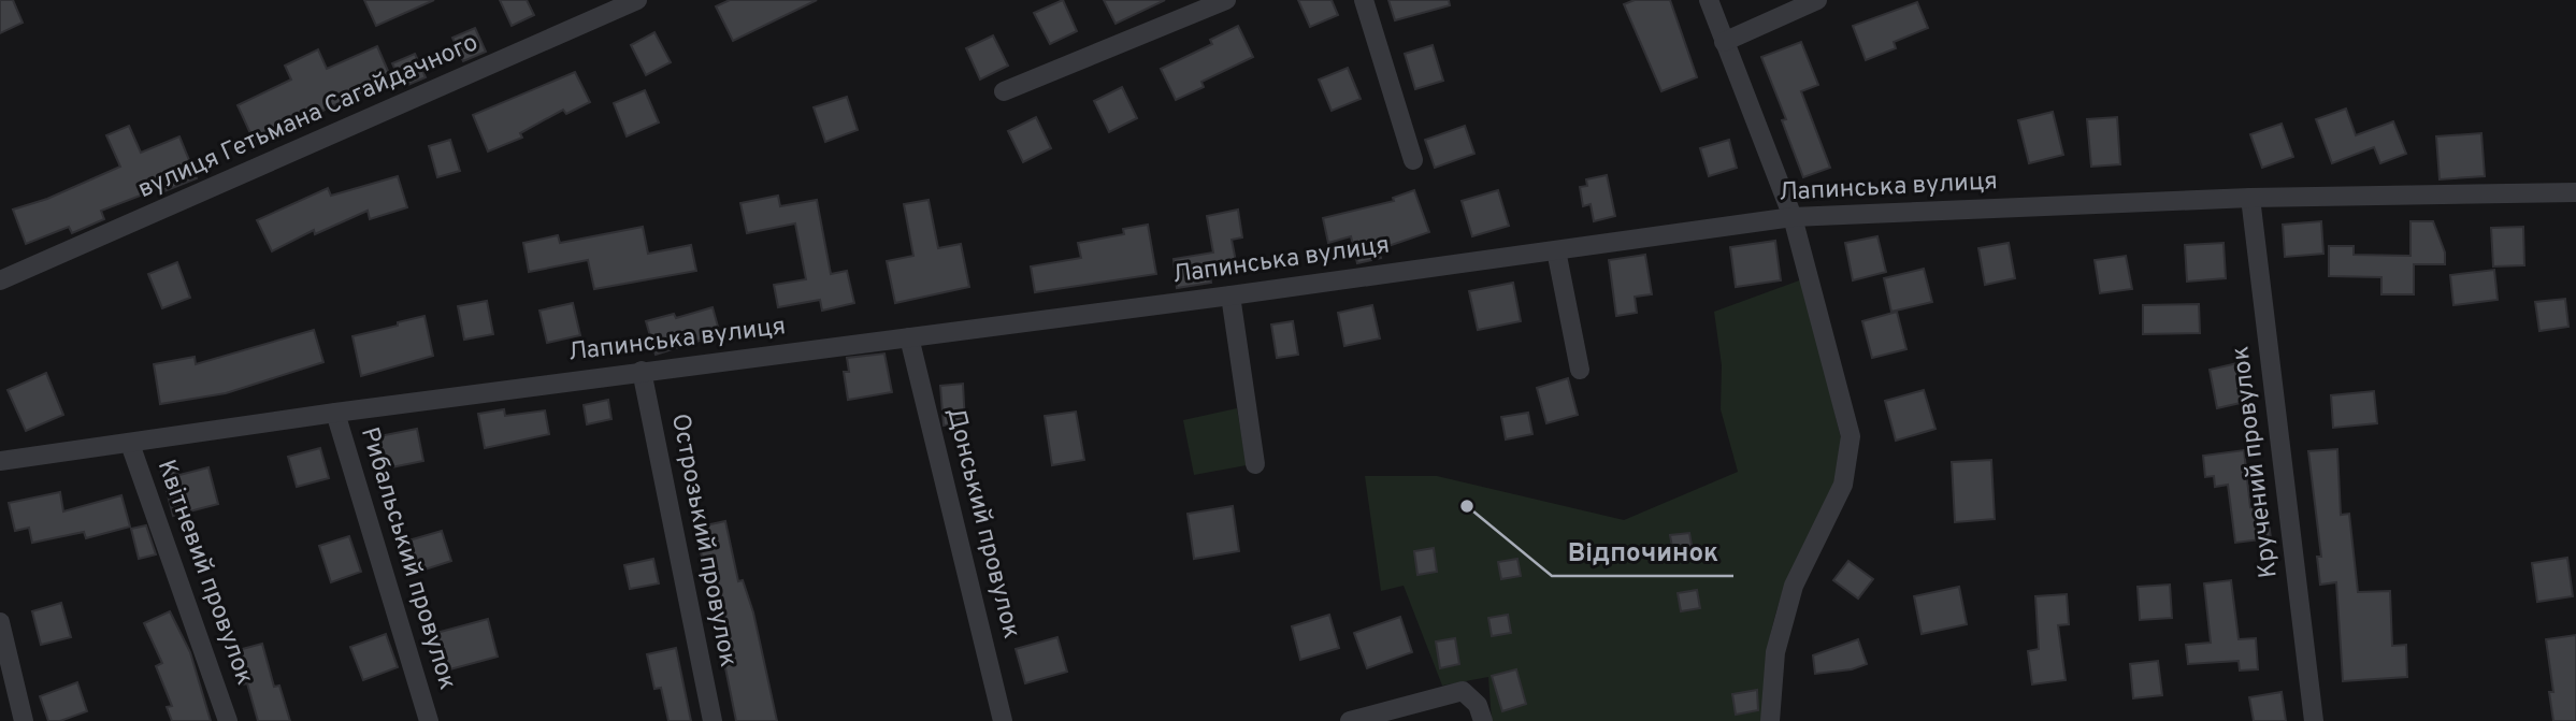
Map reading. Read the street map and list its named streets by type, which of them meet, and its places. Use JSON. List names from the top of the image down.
{
  "streets": {
    "street": [
      "вулиця Гетьмана Сагайдачного",
      "Лапинська вулиця",
      "Кручений провулок",
      "Донський провулок",
      "Острозький провулок",
      "Рибальський провулок",
      "Квітневий провулок"
    ]
  },
  "crossings": [
    ["Лапинська вулиця", "Кручений провулок"],
    ["Лапинська вулиця", "Донський провулок"],
    ["Лапинська вулиця", "Острозький провулок"],
    ["Лапинська вулиця", "Рибальський провулок"],
    ["Лапинська вулиця", "Квітневий провулок"]
  ],
  "places": ["Відпочинок"]
}
